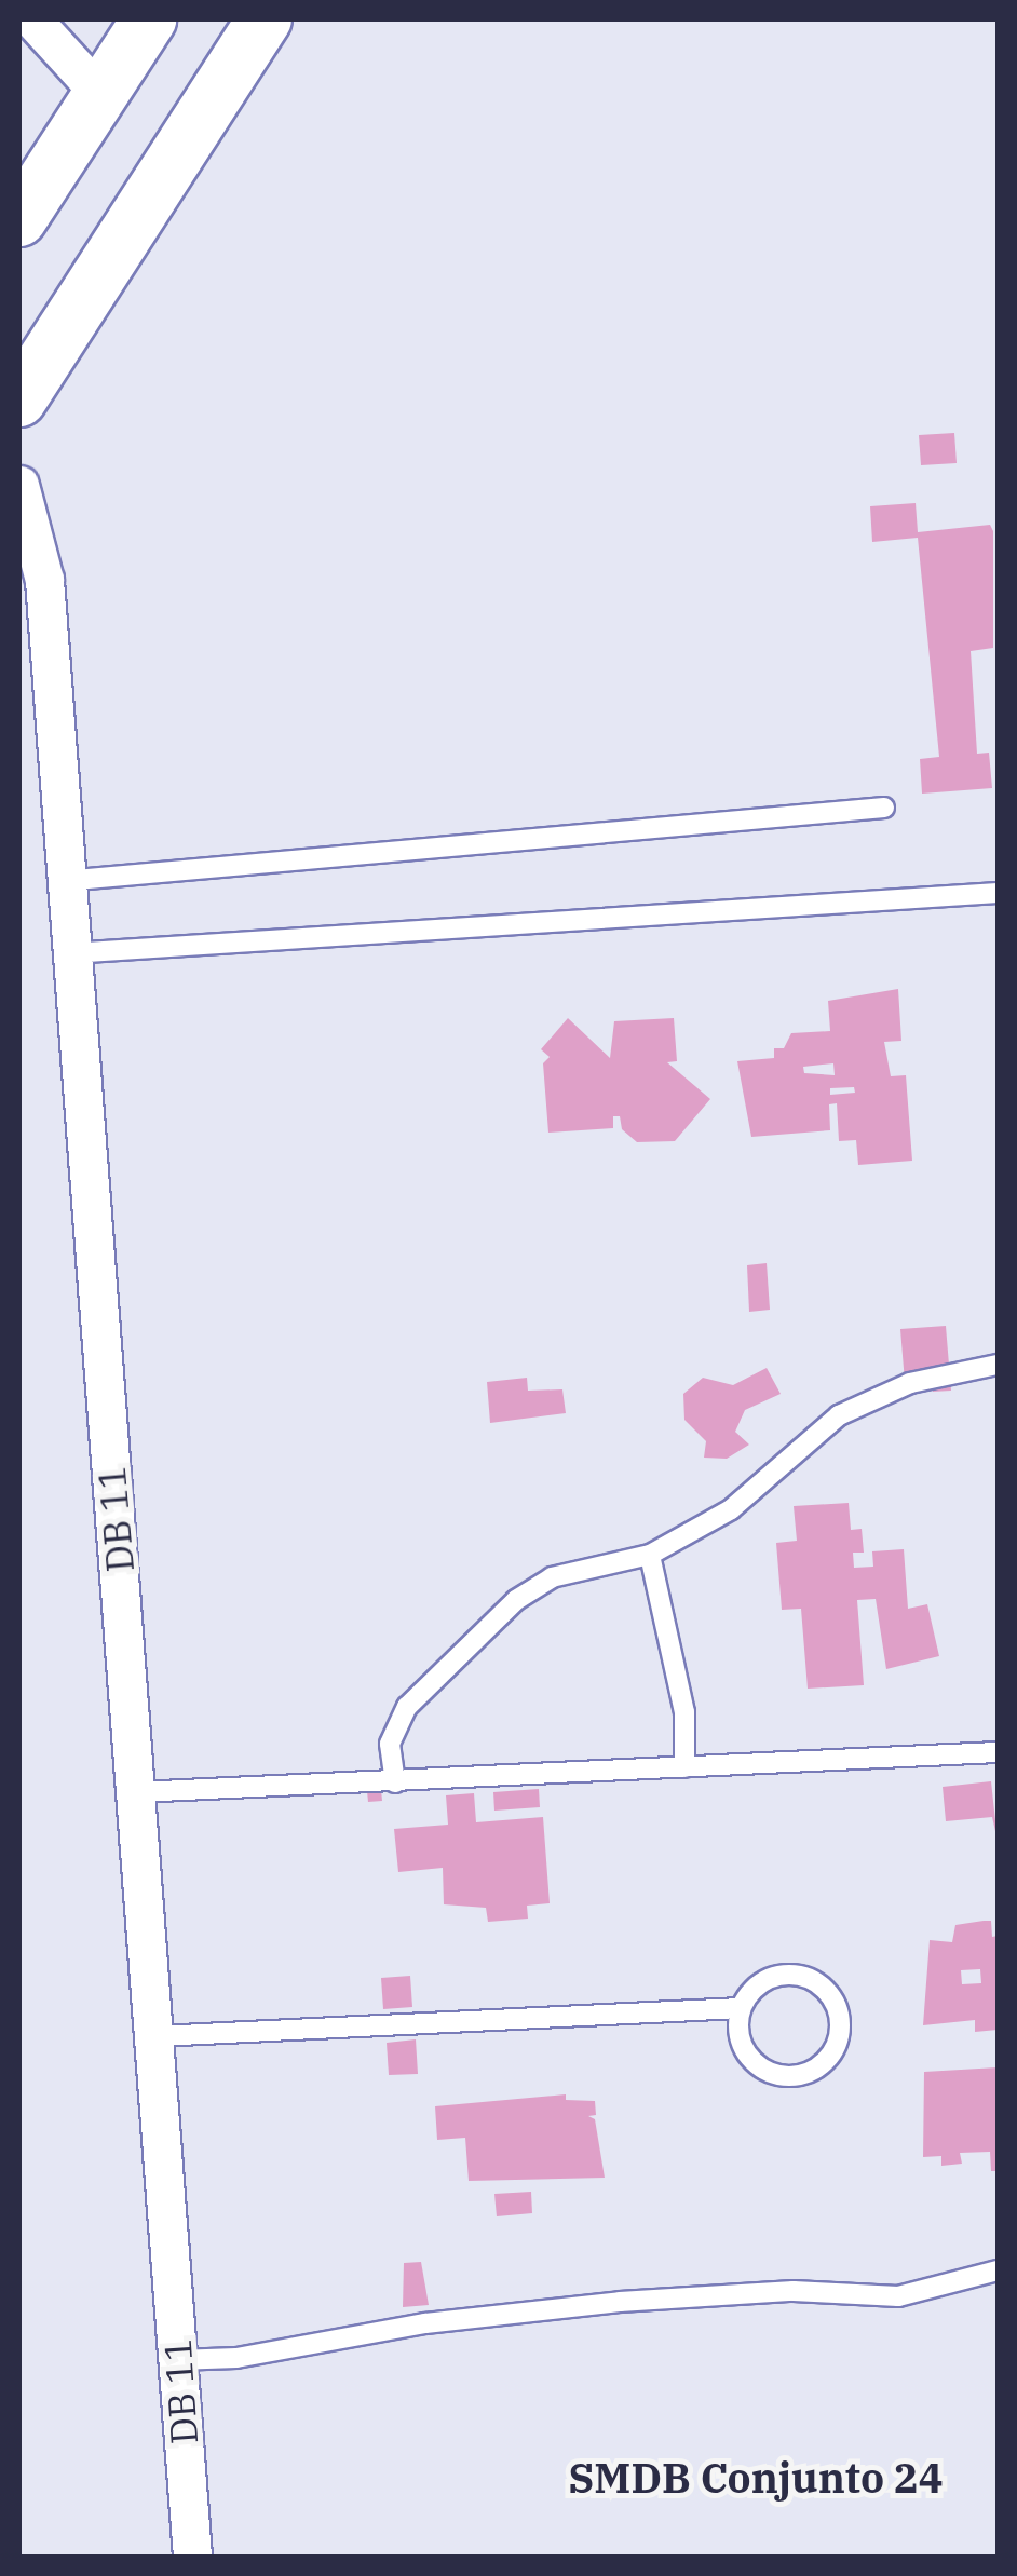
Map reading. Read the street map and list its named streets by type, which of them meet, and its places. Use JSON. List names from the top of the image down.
{
  "streets": {
    "street": ["DB 11"]
  },
  "districts": ["SMDB Conjunto 24"]
}
